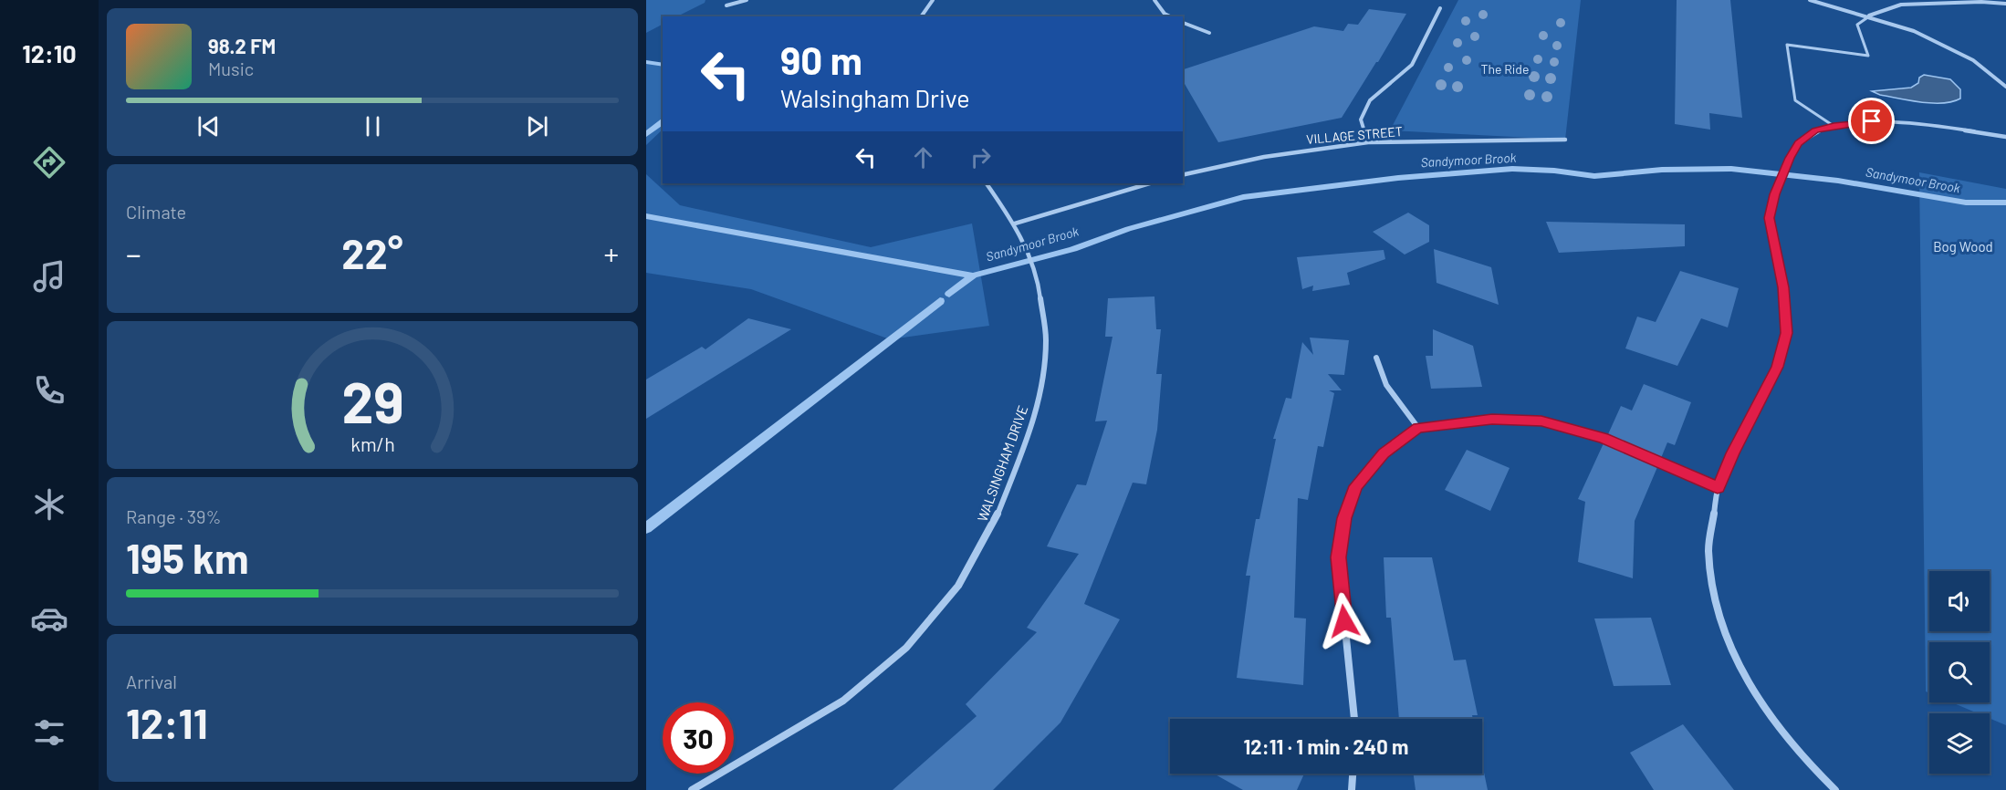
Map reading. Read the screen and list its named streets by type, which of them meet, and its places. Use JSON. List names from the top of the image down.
{
  "streets": {
    "street": ["VILLAGE STREET", "WALSINGHAM DRIVE"]
  },
  "water": ["Sandymoor Brook"],
  "parks": ["The Ride", "Bog Wood"],
  "page": {
    "tabs": "12:10",
    "turn": ["90 m", "Walsingham Drive"],
    "song": ["98.2 FM", "Music"],
    "tile": [
      "Climate",
      ["Range · 39%", "195 km"],
      ["Arrival", "12:11"]
    ],
    "heat": ["−", "22°", "+"],
    "limit": "30",
    "trip": "12:11 · 1 min · 240 m",
    "gauge": ["29", "km/h"]
  }
}
